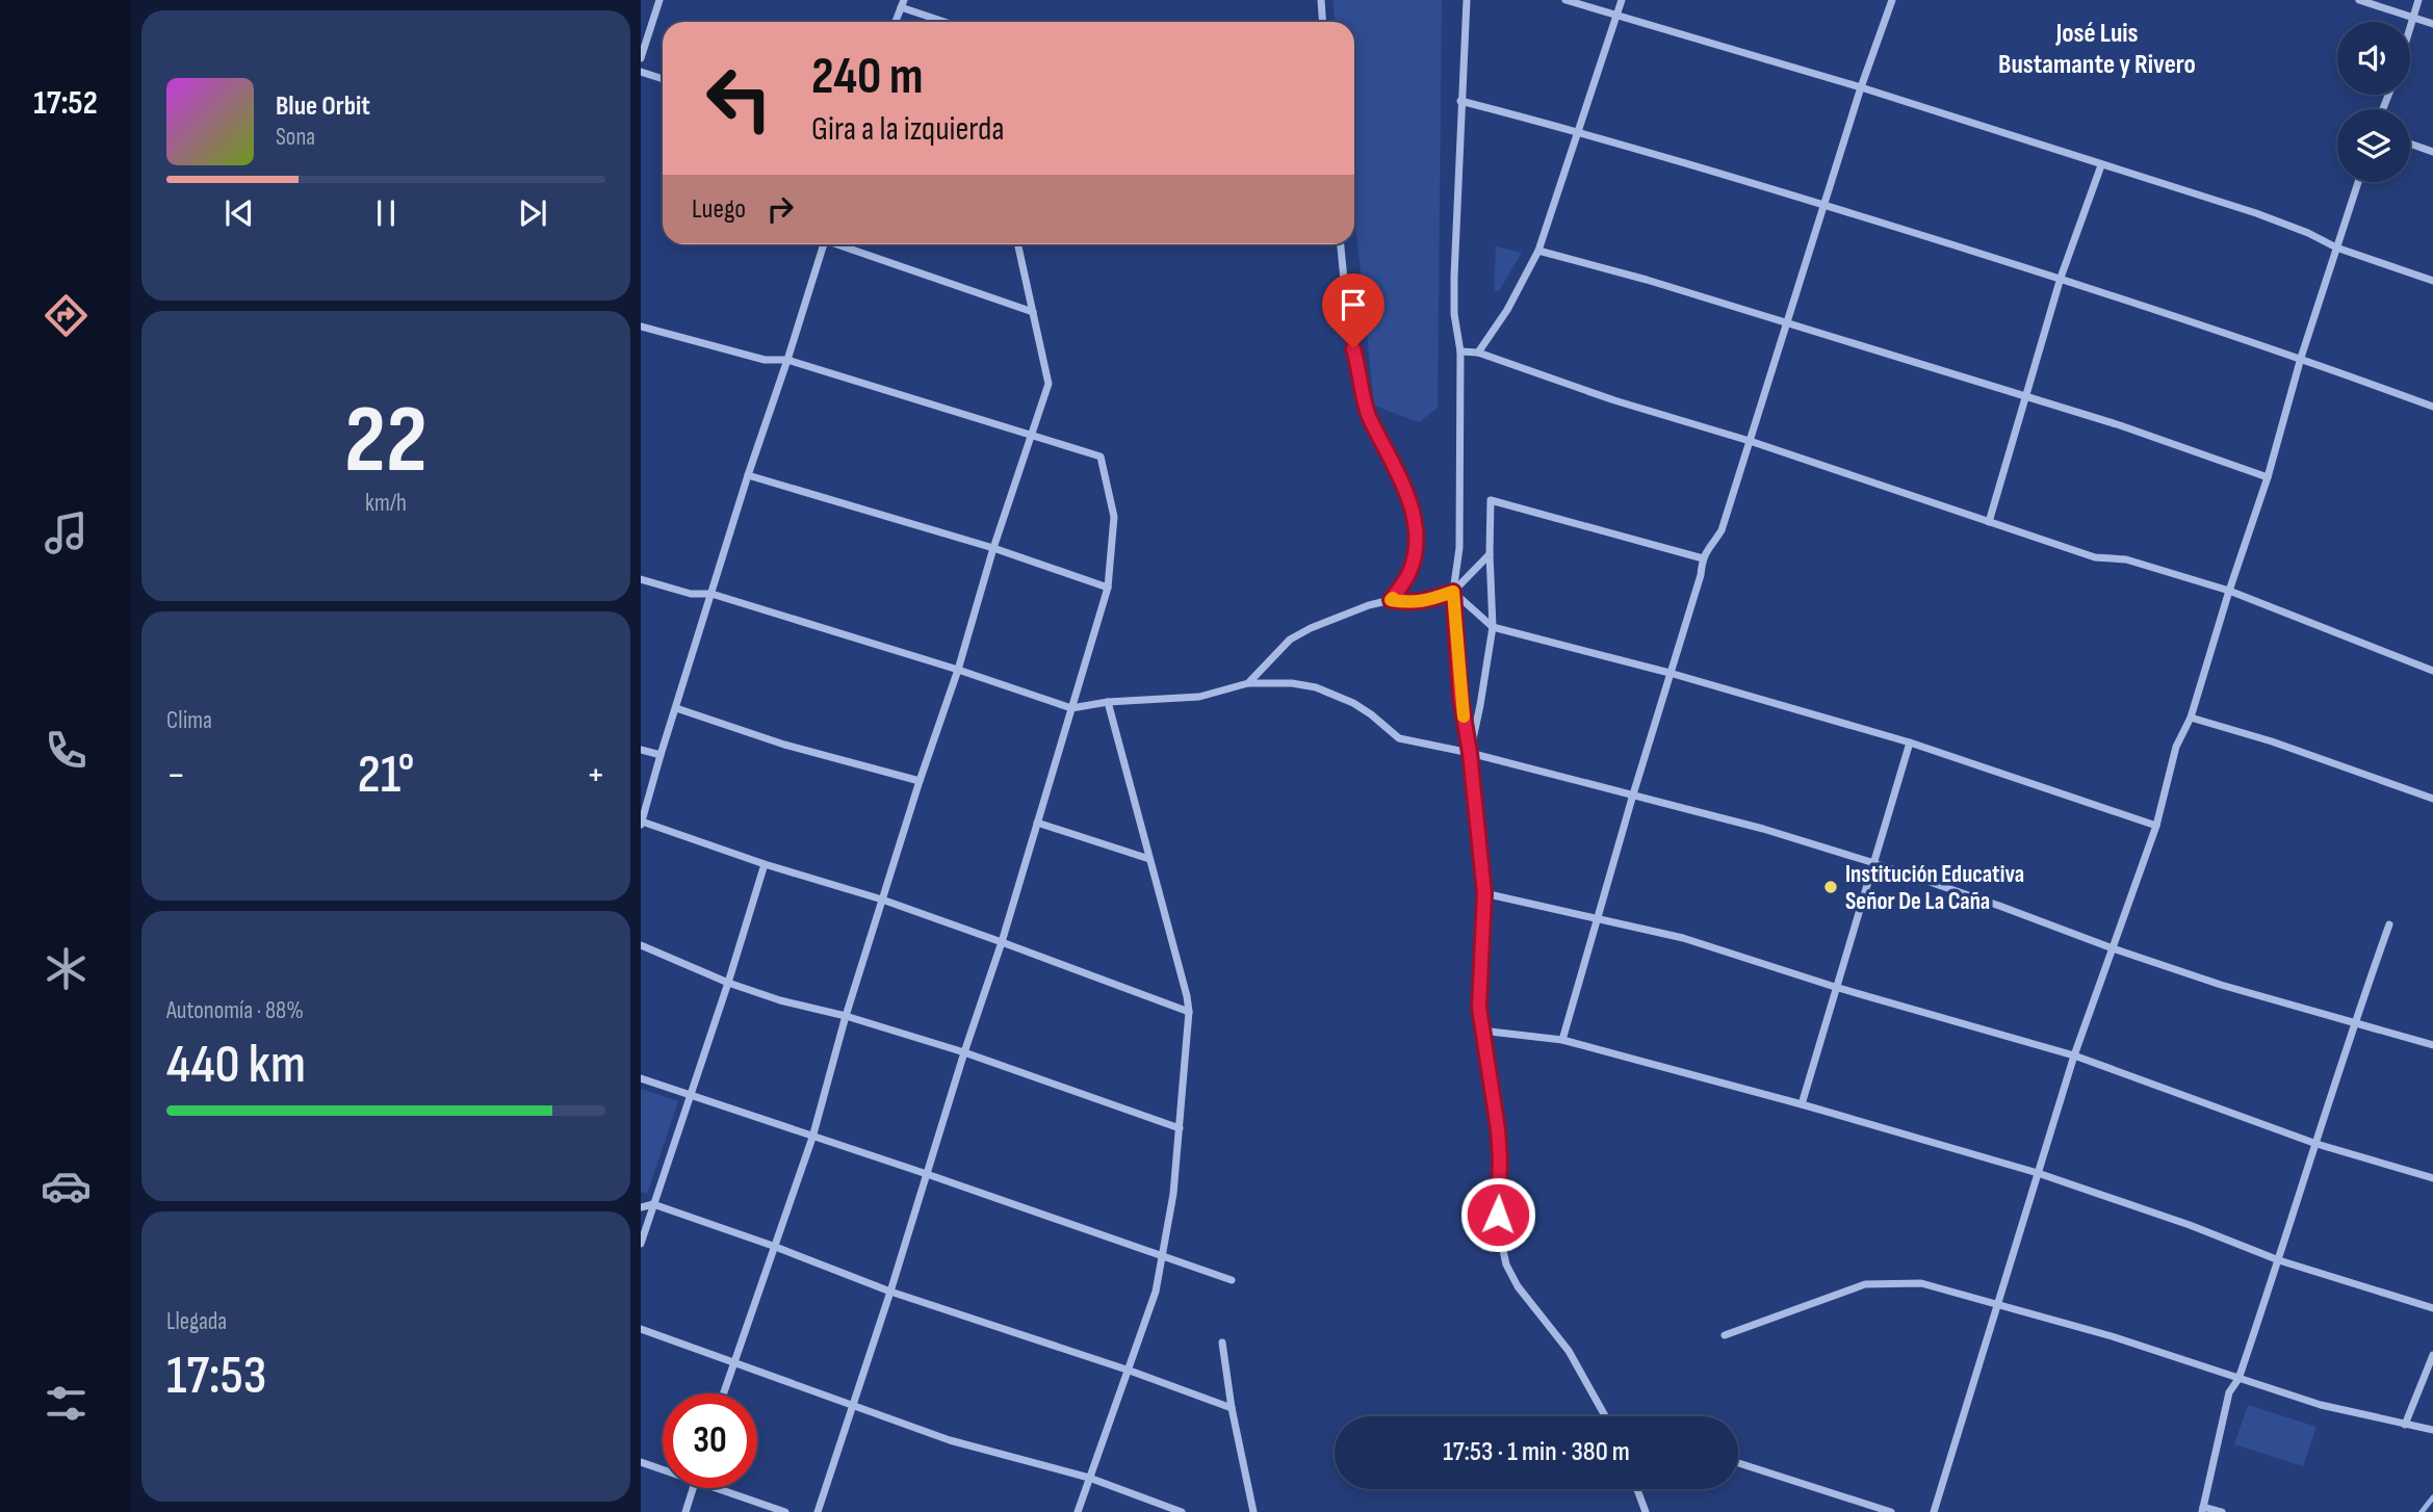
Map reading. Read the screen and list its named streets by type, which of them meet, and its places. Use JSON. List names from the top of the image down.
{
  "districts": ["José Luis Bustamante y Rivero"],
  "places": ["Institución Educativa Señor De La Caña"],
  "page": {
    "tabs": "17:52",
    "turn": ["240 m", "Gira a la izquierda"],
    "song": ["Blue Orbit", "Sona"],
    "then": "Luego",
    "tile": [
      ["22", "km/h"],
      "Clima",
      ["Autonomía · 88%", "440 km"],
      ["Llegada", "17:53"]
    ],
    "heat": ["−", "21°", "+"],
    "limit": "30",
    "trip": "17:53 · 1 min · 380 m"
  }
}
